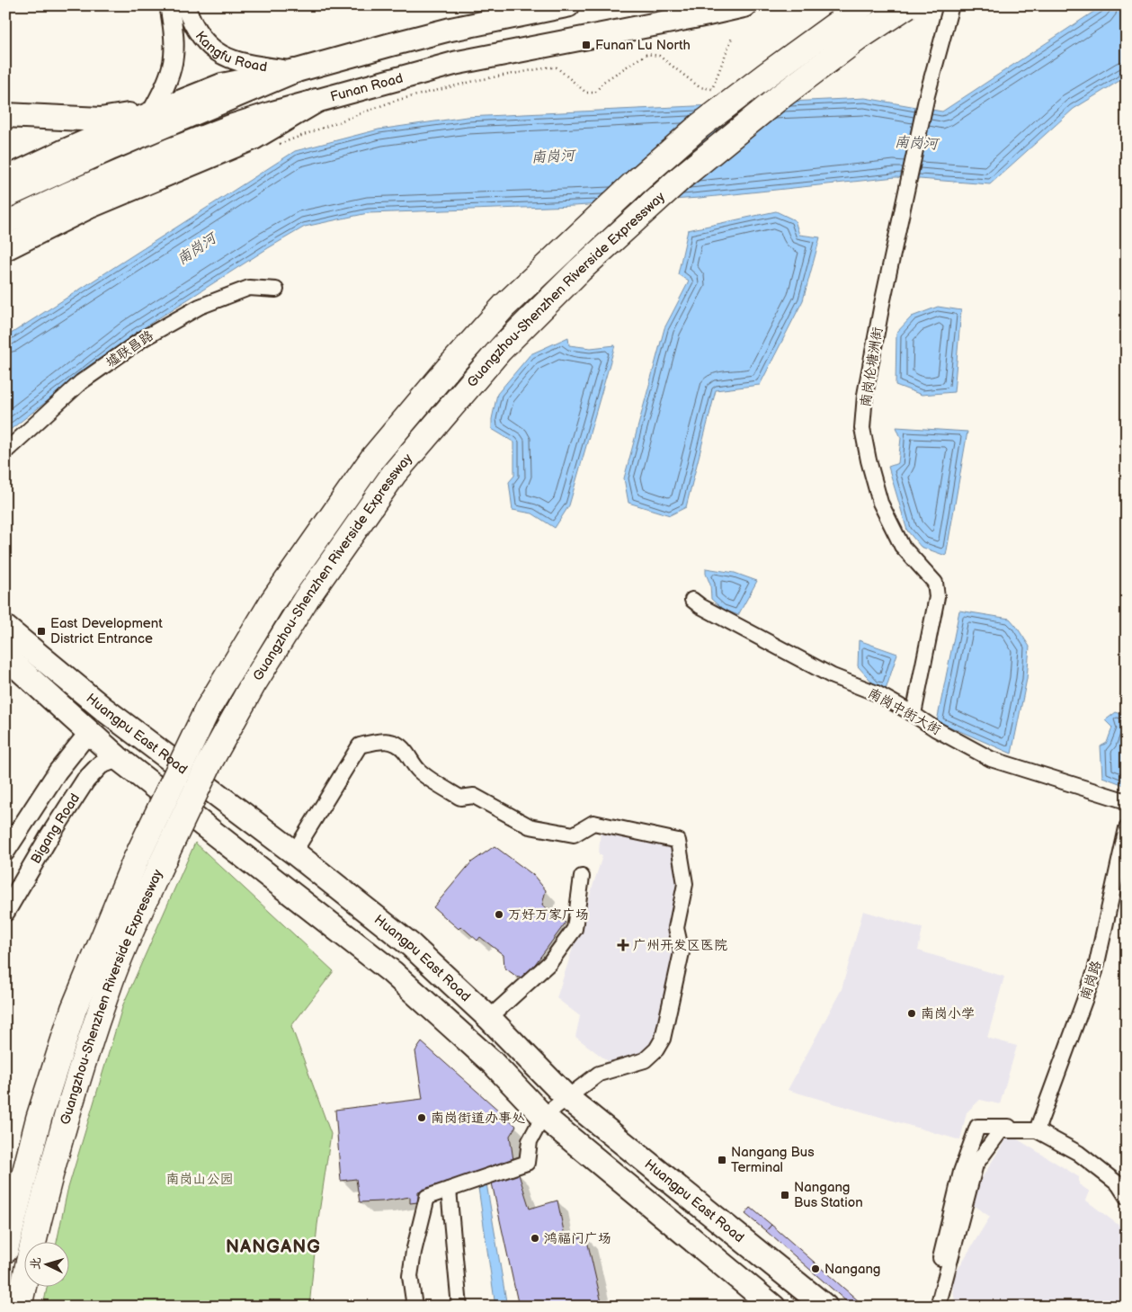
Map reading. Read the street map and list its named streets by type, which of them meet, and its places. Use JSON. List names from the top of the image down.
{
  "streets": {
    "highway": ["Guangzhou-Shenzhen Riverside Expressway", "Huangpu East Road"],
    "main road": ["Funan Road"],
    "street": [
      "Kangfu Road",
      "墟联昌路",
      "南岗伦塘洲街",
      "南岗中街大街",
      "Bigang Road",
      "南岗路"
    ]
  },
  "crossings": [
    ["南岗伦塘洲街", "南岗中街大街"],
    ["Huangpu East Road", "Bigang Road"]
  ],
  "districts": ["NANGANG"],
  "water": ["南岗河"],
  "parks": ["南岗山公园"],
  "places": {
    "transit": [
      "Funan Lu North",
      "East Development District Entrance",
      "Nangang Bus Terminal",
      "Nangang Bus Station"
    ],
    "other": [
      "万好万家广场",
      "南岗小学",
      "南岗街道办事处",
      "鸿福门广场",
      "Nangang"
    ],
    "health": ["广州开发区医院"]
  },
  "north": "left"
}
